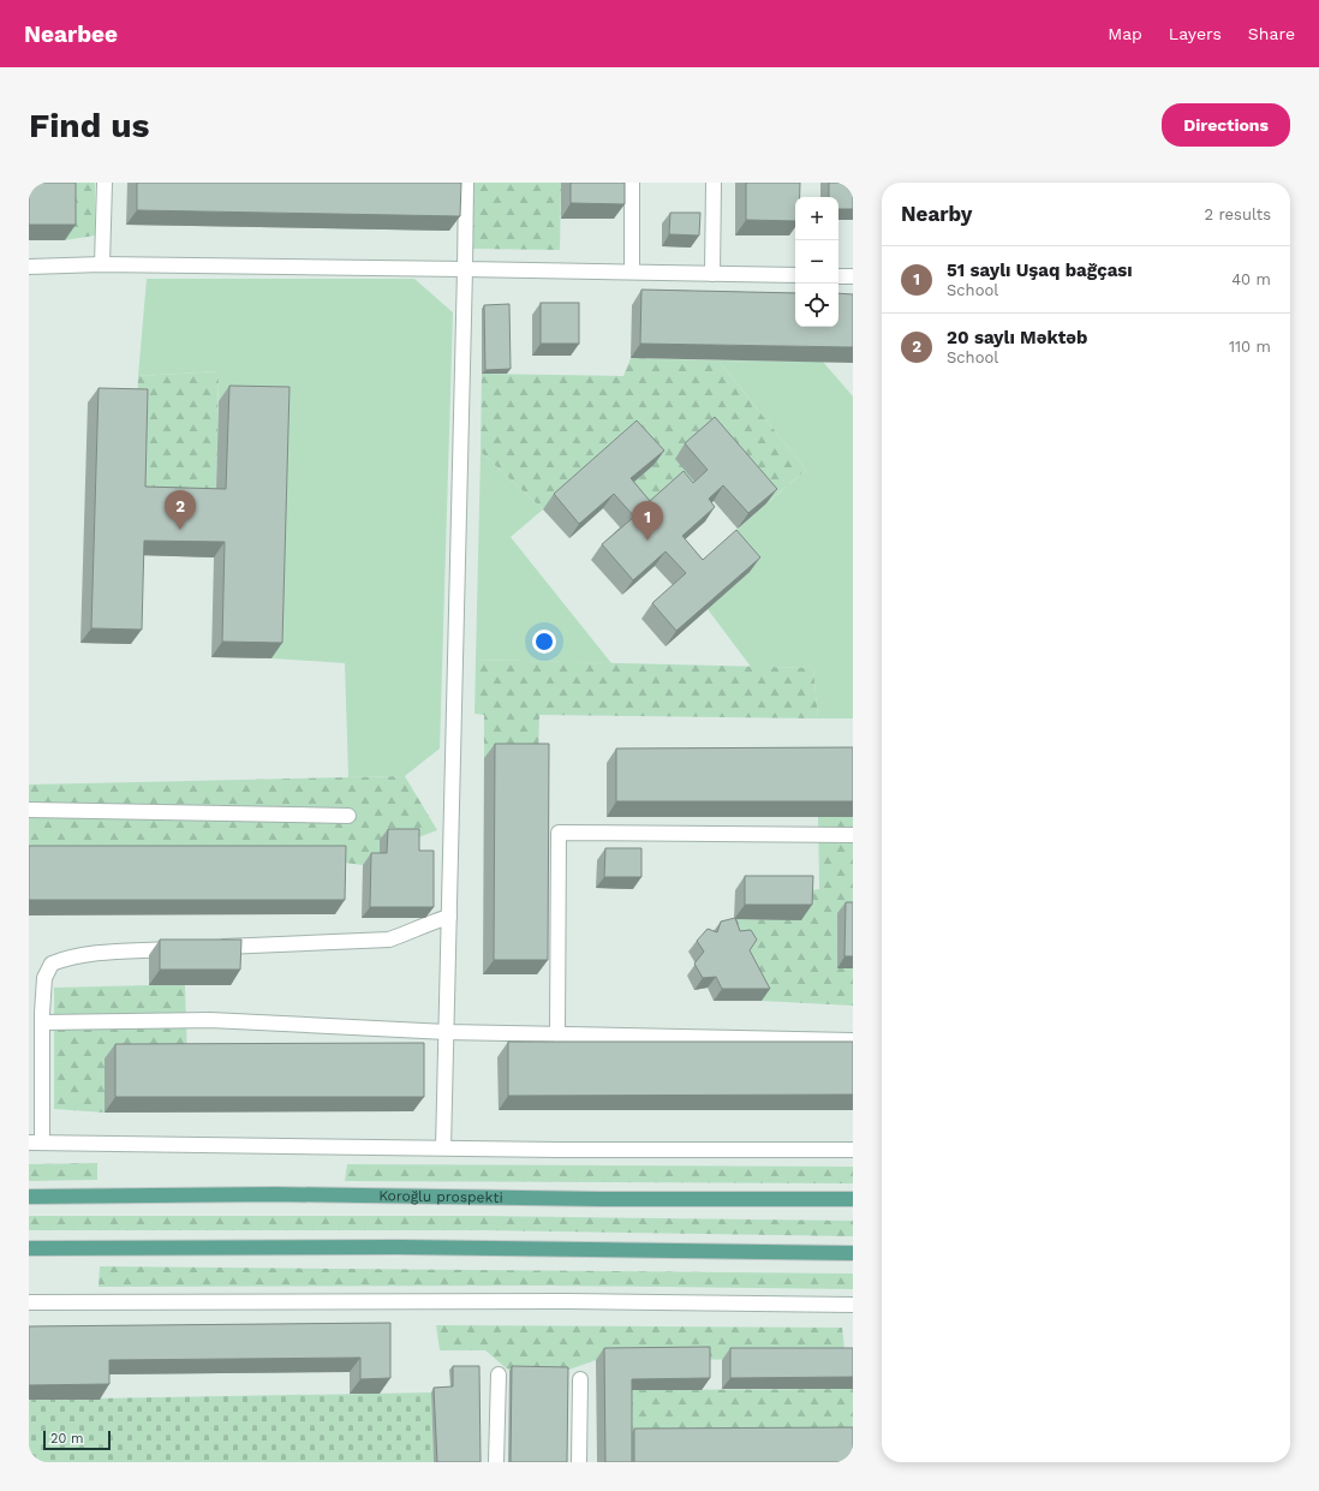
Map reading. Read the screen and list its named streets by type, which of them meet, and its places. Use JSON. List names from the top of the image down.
{
  "streets": {
    "main road": ["Koroğlu prospekti"]
  },
  "scale_bar": "20 m",
  "page": {
    "header": "Nearbee",
    "nav": ["Map", "Layers", "Share"],
    "buttons": "Directions",
    "title": "Find us",
    "heading": ["Nearby", "2 results"],
    "map_buttons": ["+", "−"],
    "list": [
      {
        "mark": "1",
        "name": "51 saylı Uşaq bağçası",
        "note": "School",
        "value": "40 m"
      },
      {
        "mark": "2",
        "name": "20 saylı Məktəb",
        "note": "School",
        "value": "110 m"
      }
    ],
    "pins": ["2", "1"],
    "scale": "20 m"
  }
}
